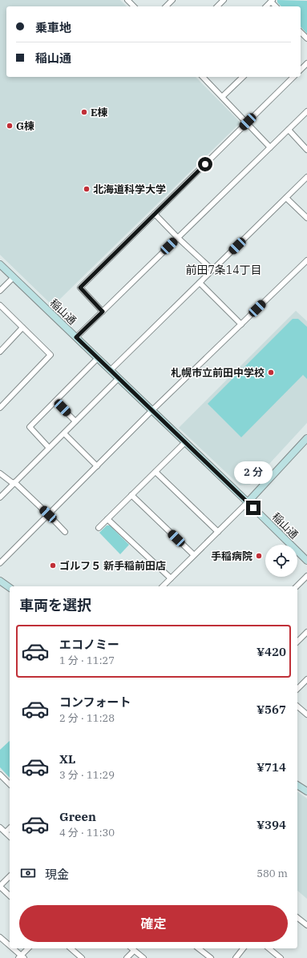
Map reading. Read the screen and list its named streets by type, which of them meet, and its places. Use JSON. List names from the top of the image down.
{
  "streets": {
    "street": ["稲山通"]
  },
  "districts": ["前田7条14丁目"],
  "places": [
    "E棟",
    "G棟",
    "北海道科学大学",
    "札幌市立前田中学校",
    "手稲病院",
    "ゴルフ５ 新手稲前田店"
  ],
  "page": {
    "banner": ["乗車地", "稲山通"],
    "bubble": "2 分",
    "heading": "車両を選択",
    "list": [
      {
        "name": "エコノミー",
        "note": "1 分 · 11:27",
        "value": "¥420"
      },
      {
        "name": "コンフォート",
        "note": "2 分 · 11:28",
        "value": "¥567"
      },
      {
        "name": "XL",
        "note": "3 分 · 11:29",
        "value": "¥714"
      },
      {
        "name": "Green",
        "note": "4 分 · 11:30",
        "value": "¥394"
      }
    ],
    "pay": ["現金", "580 m"],
    "buttons": "確定"
  }
}
